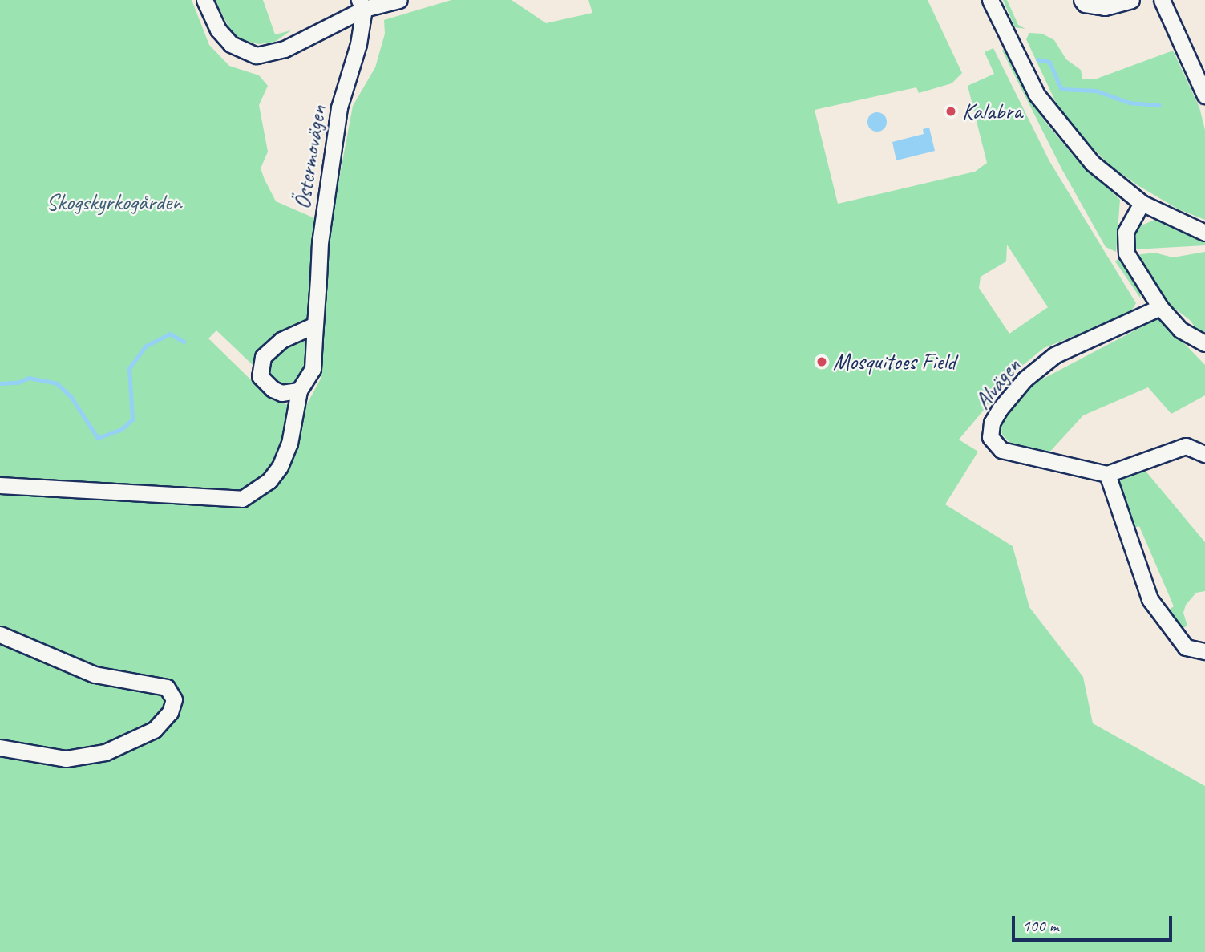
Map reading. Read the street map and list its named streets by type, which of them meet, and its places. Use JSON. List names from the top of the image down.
{
  "streets": {
    "street": ["Östermovägen", "Alvägen"]
  },
  "parks": ["Skogskyrkogården"],
  "places": ["Kalabra", "Mosquitoes Field"],
  "scale_bar": "100 m"
}
